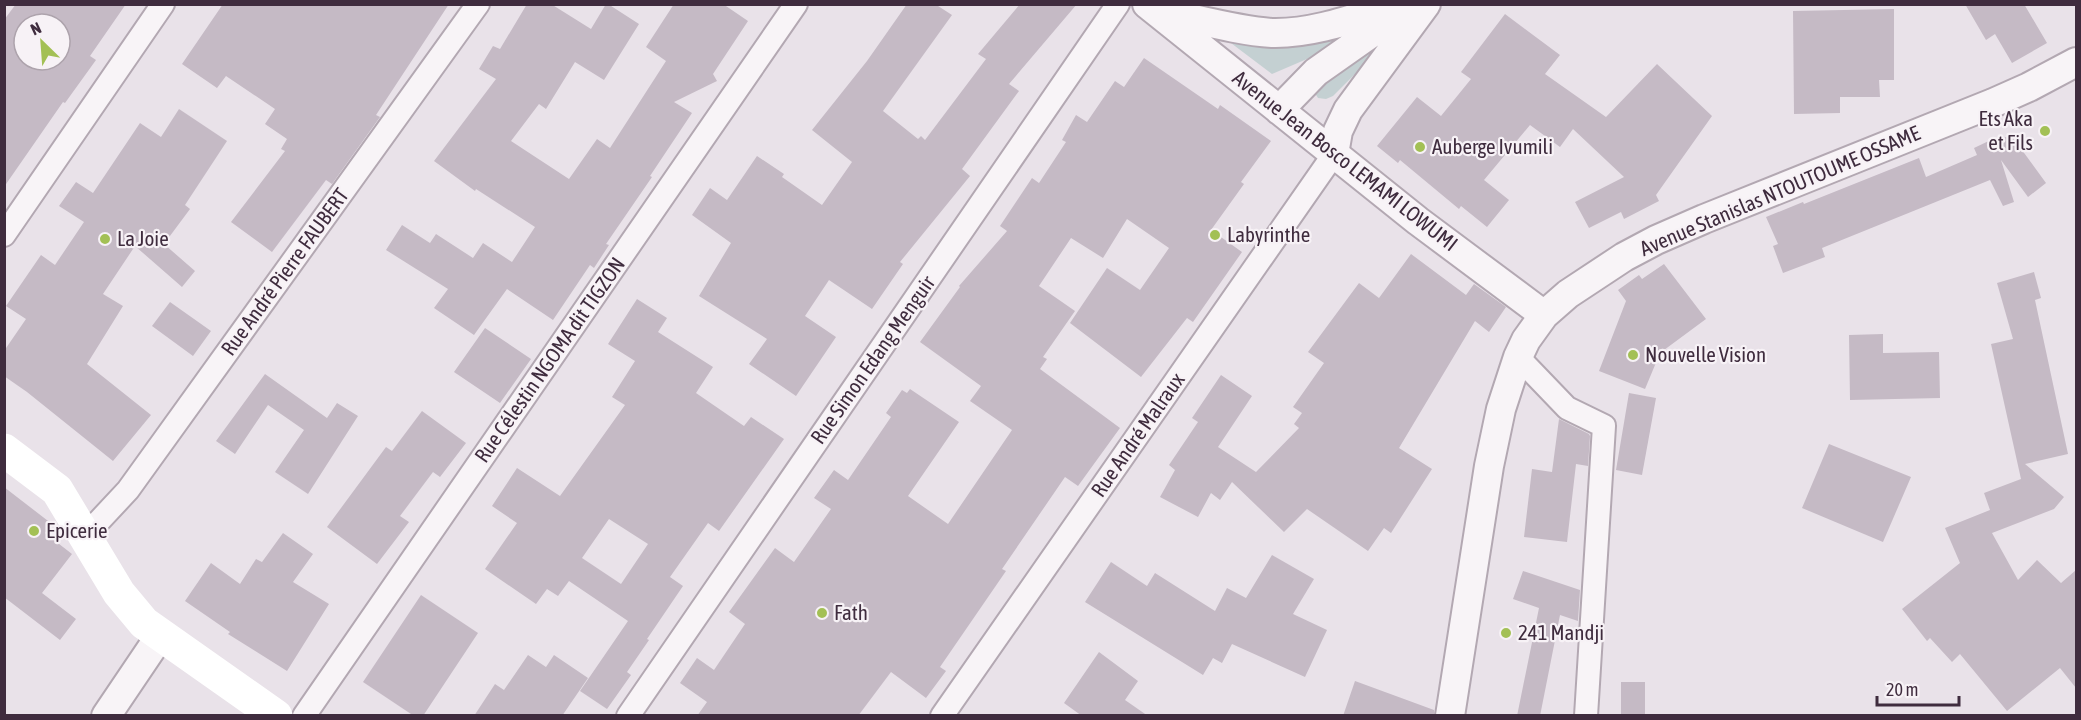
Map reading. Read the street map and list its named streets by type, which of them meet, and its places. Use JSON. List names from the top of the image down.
{
  "streets": {
    "street": [
      "Avenue Jean Bosco LEMAMI LOWUMI",
      "Avenue Stanislas NTOUTOUME OSSAME",
      "Rue André Pierre FAUBERT",
      "Rue Célestin NGOMA dit TIGZON",
      "Rue Simon Edang Menguir",
      "Rue André Malraux"
    ]
  },
  "crossings": [
    ["Avenue Jean Bosco LEMAMI LOWUMI", "Avenue Stanislas NTOUTOUME OSSAME"],
    ["Avenue Jean Bosco LEMAMI LOWUMI", "Rue André Malraux"]
  ],
  "places": [
    "Ets Aka et Fils",
    "Auberge Ivumili",
    "Labyrinthe",
    "La Joie",
    "Nouvelle Vision",
    "Epicerie",
    "Fath",
    "241 Mandji"
  ],
  "scale_bar": "20 m",
  "north": "top left"
}
